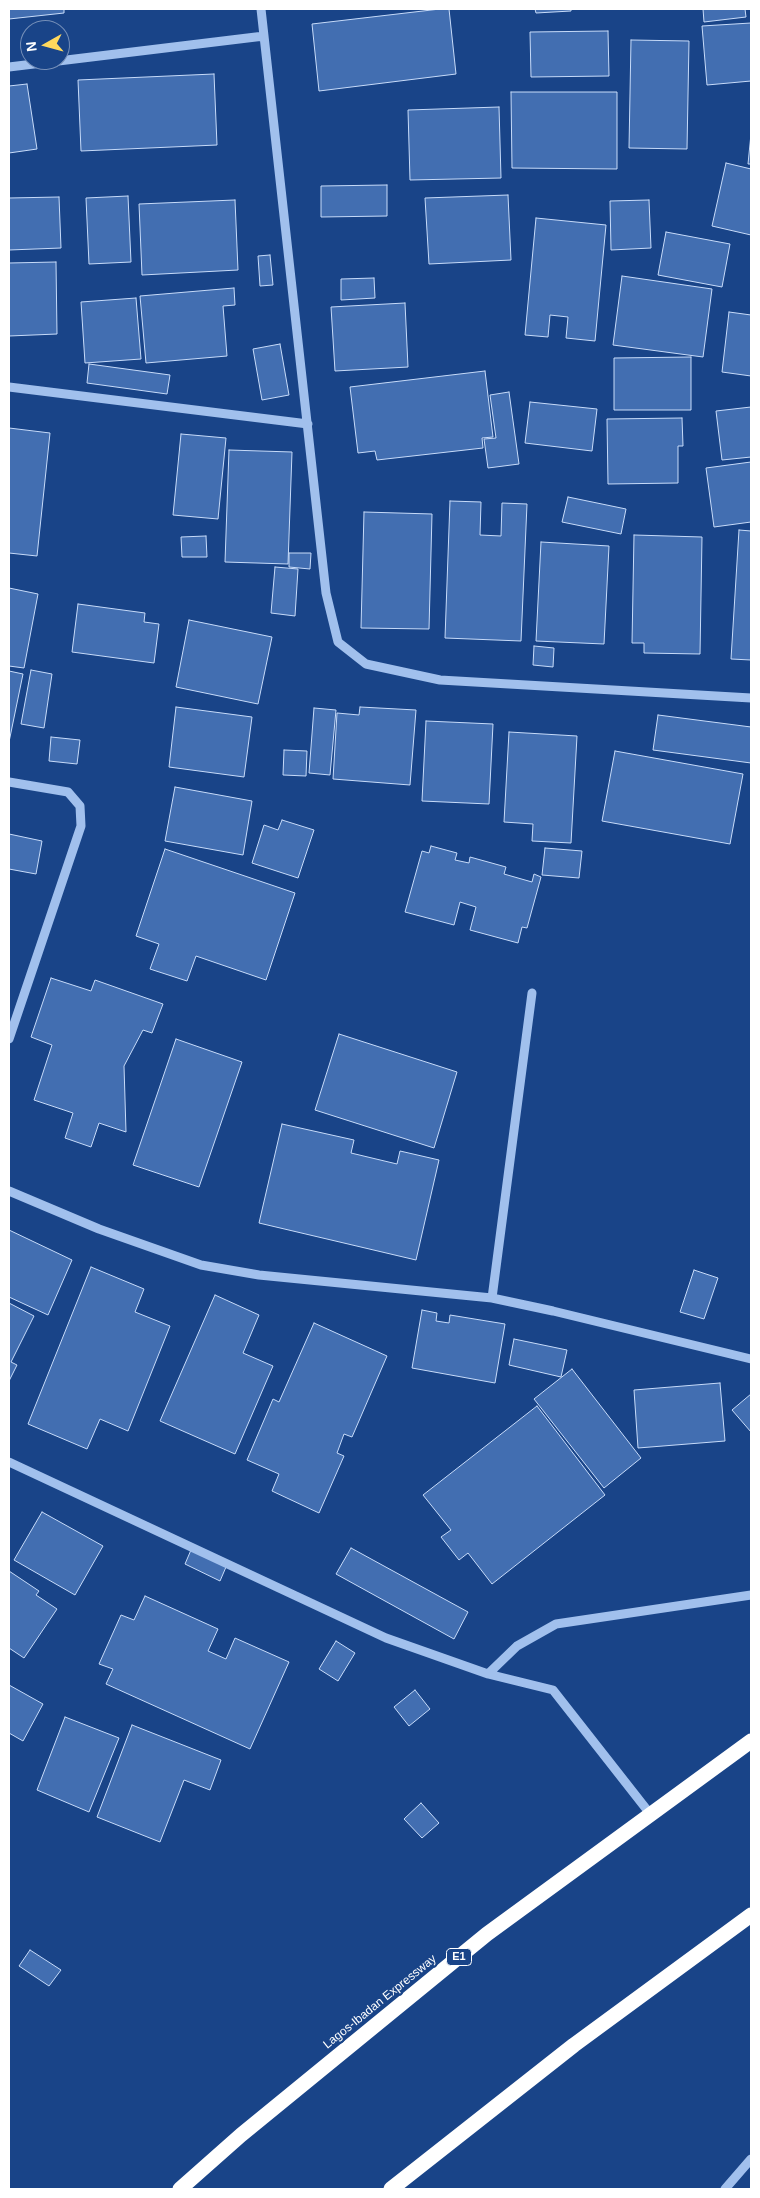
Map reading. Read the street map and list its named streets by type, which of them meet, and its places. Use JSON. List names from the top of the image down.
{
  "streets": {
    "highway": ["E1", "Lagos-Ibadan Expressway"]
  },
  "north": "left"
}
